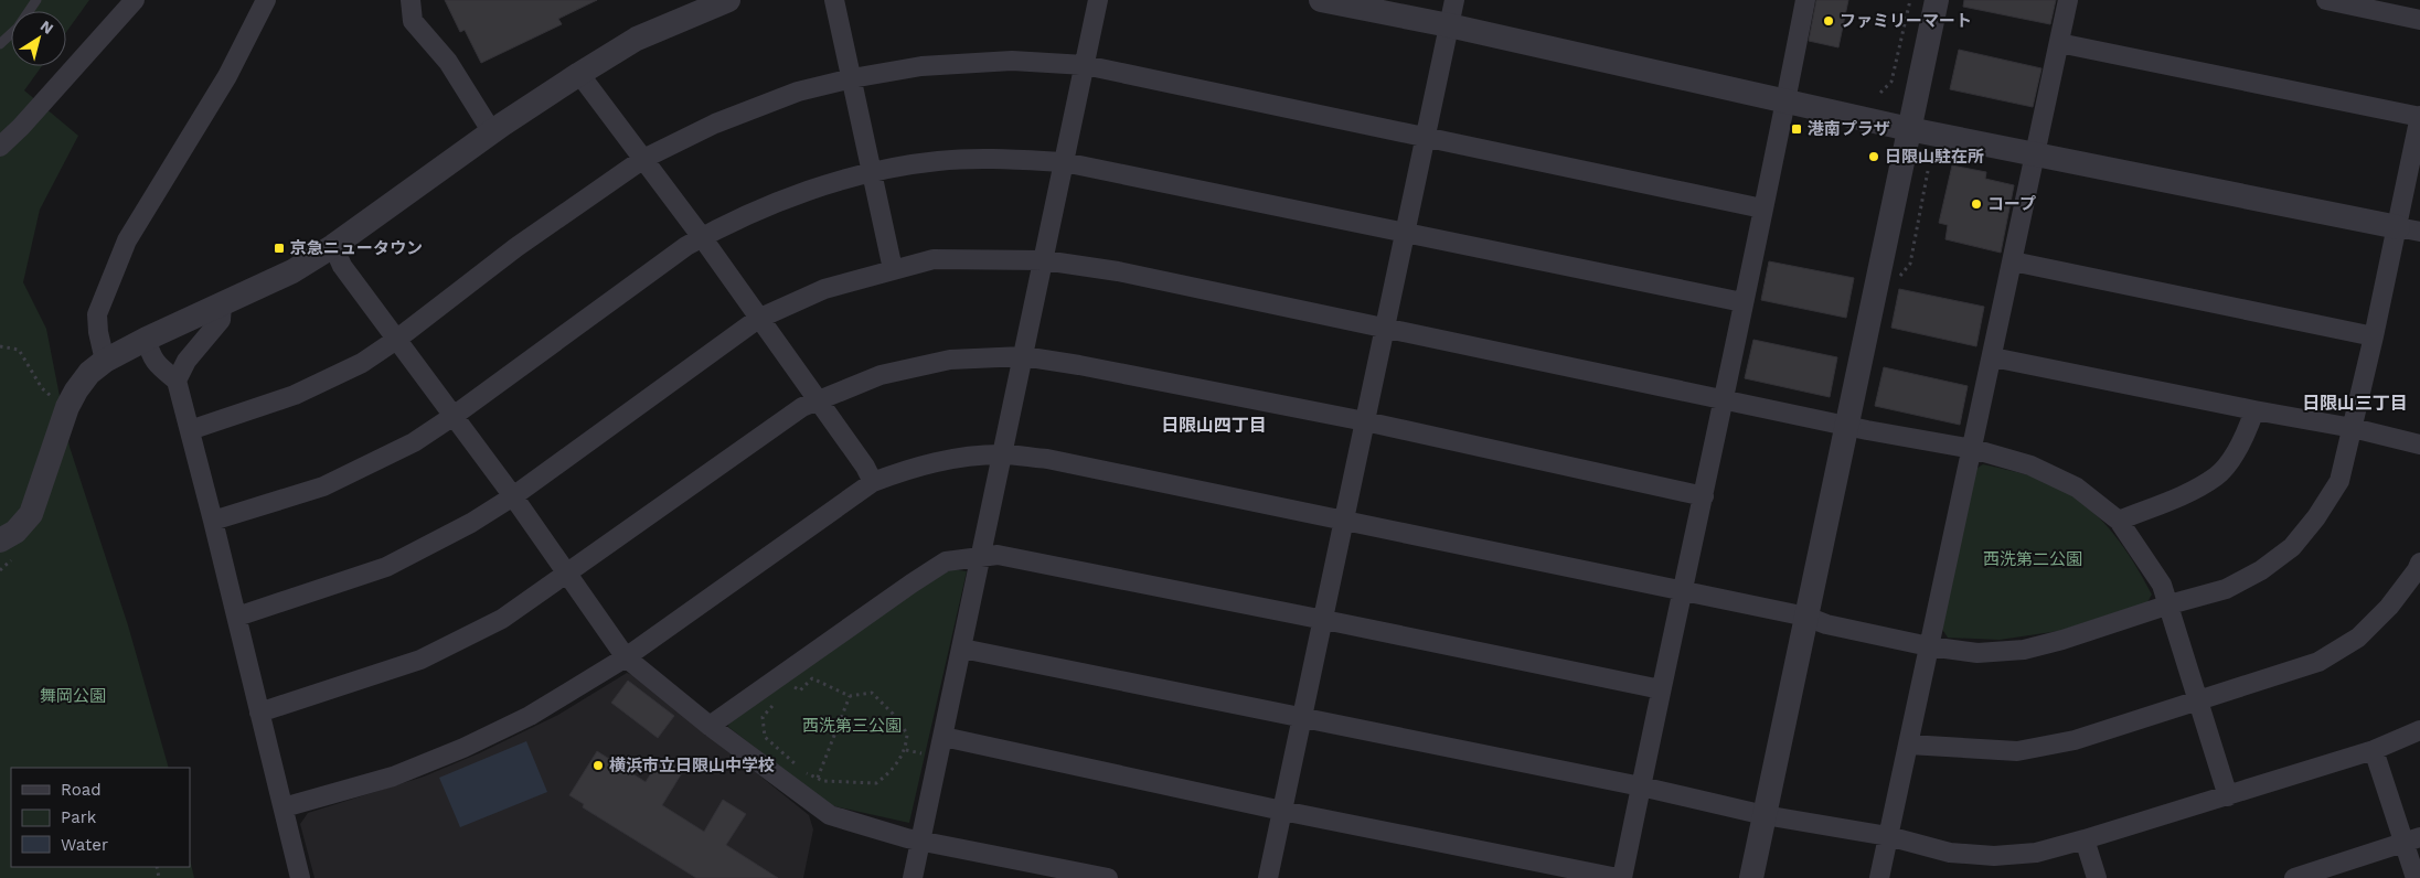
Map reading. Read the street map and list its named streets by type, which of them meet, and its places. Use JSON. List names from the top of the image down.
{
  "districts": ["日限山三丁目", "日限山四丁目"],
  "parks": ["西洗第二公園", "舞岡公園", "西洗第三公園"],
  "places": {
    "other": [
      "ファミリーマート",
      "日限山駐在所",
      "コープ",
      "横浜市立日限山中学校"
    ],
    "transit": ["港南プラザ", "京急ニュータウン"]
  },
  "legend": ["Road", "Park", "Water"],
  "north": "top right"
}
